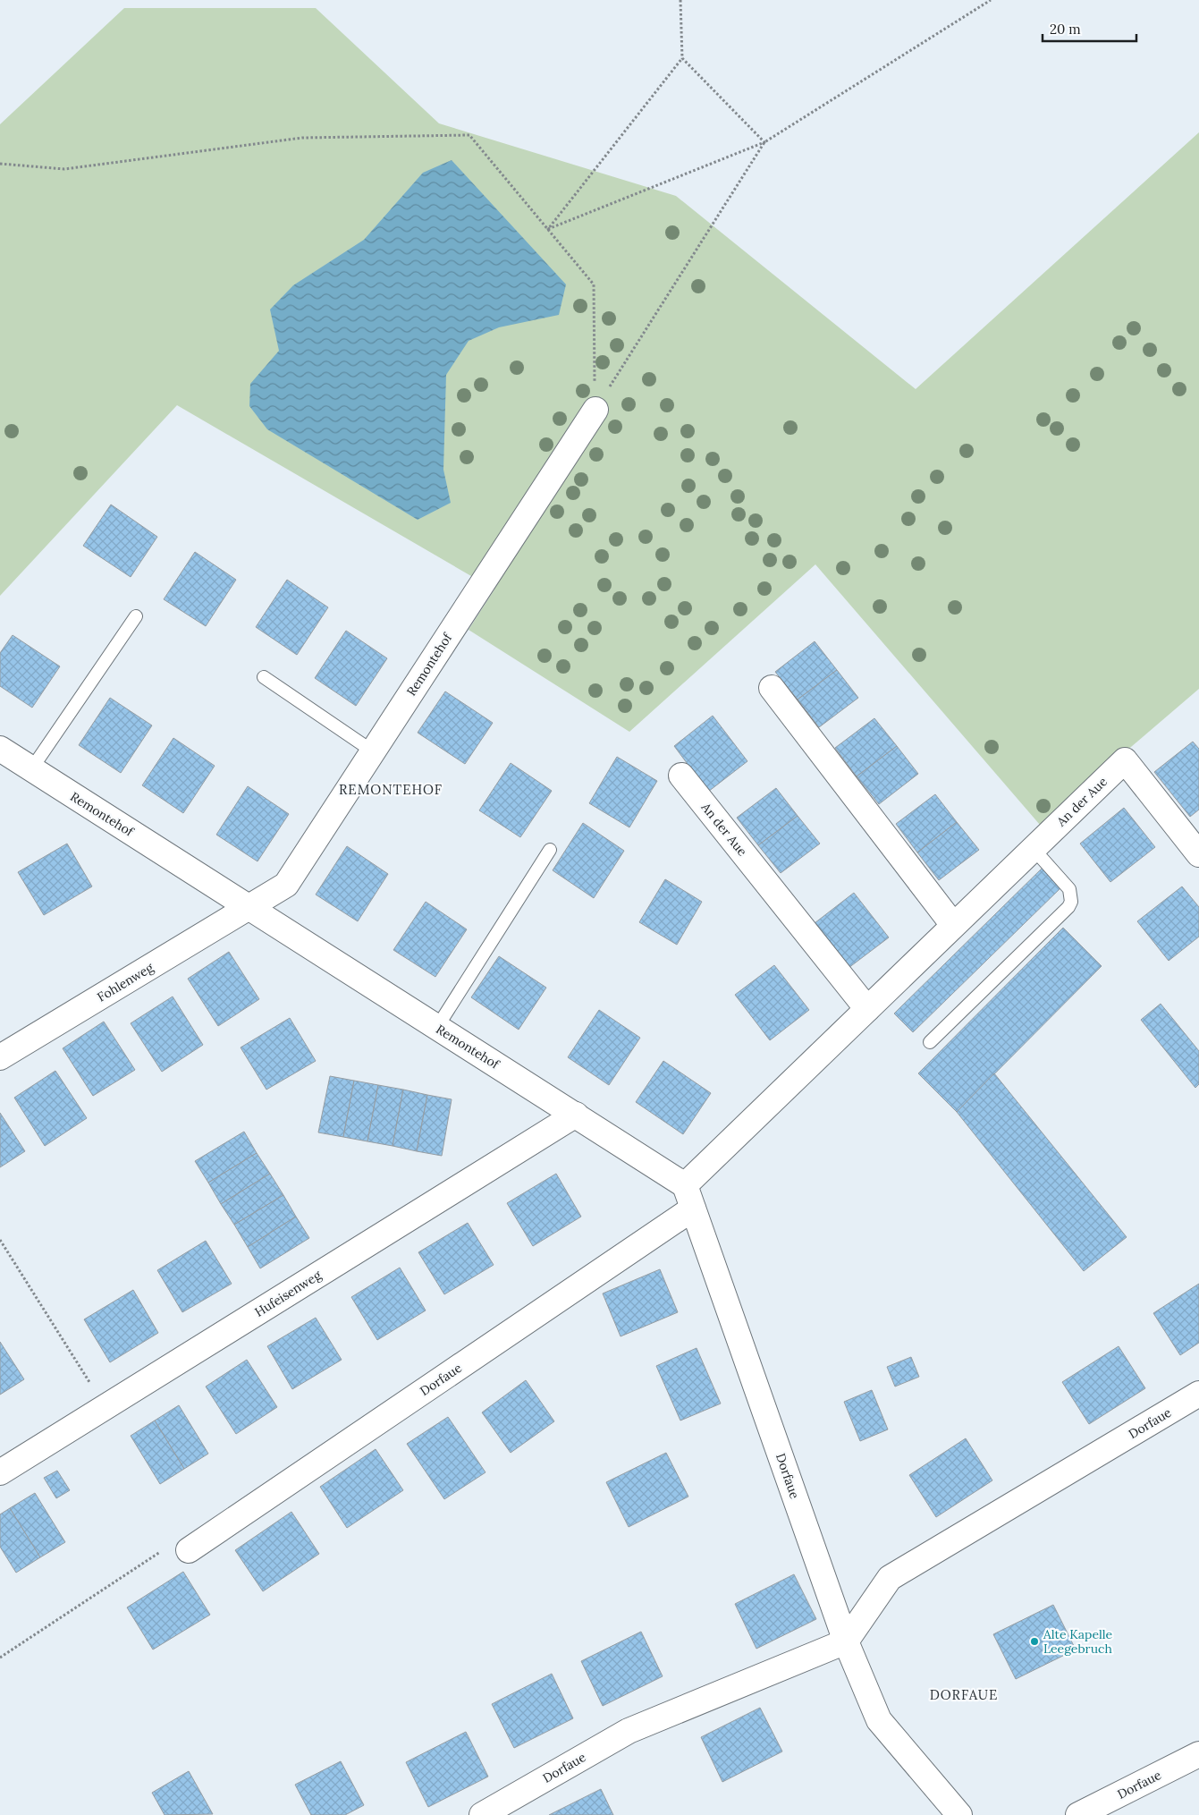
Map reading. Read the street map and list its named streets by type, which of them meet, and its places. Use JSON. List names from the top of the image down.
{
  "streets": {
    "street": [
      "Remontehof",
      "An der Aue",
      "Fohlenweg",
      "Hufeisenweg",
      "Dorfaue"
    ]
  },
  "crossings": [
    ["Remontehof", "An der Aue"],
    ["Remontehof", "Fohlenweg"],
    ["Remontehof", "Hufeisenweg"],
    ["Remontehof", "Dorfaue"],
    ["An der Aue", "Dorfaue"]
  ],
  "districts": ["REMONTEHOF", "DORFAUE"],
  "places": ["Alte Kapelle Leegebruch"],
  "scale_bar": "20 m"
}
